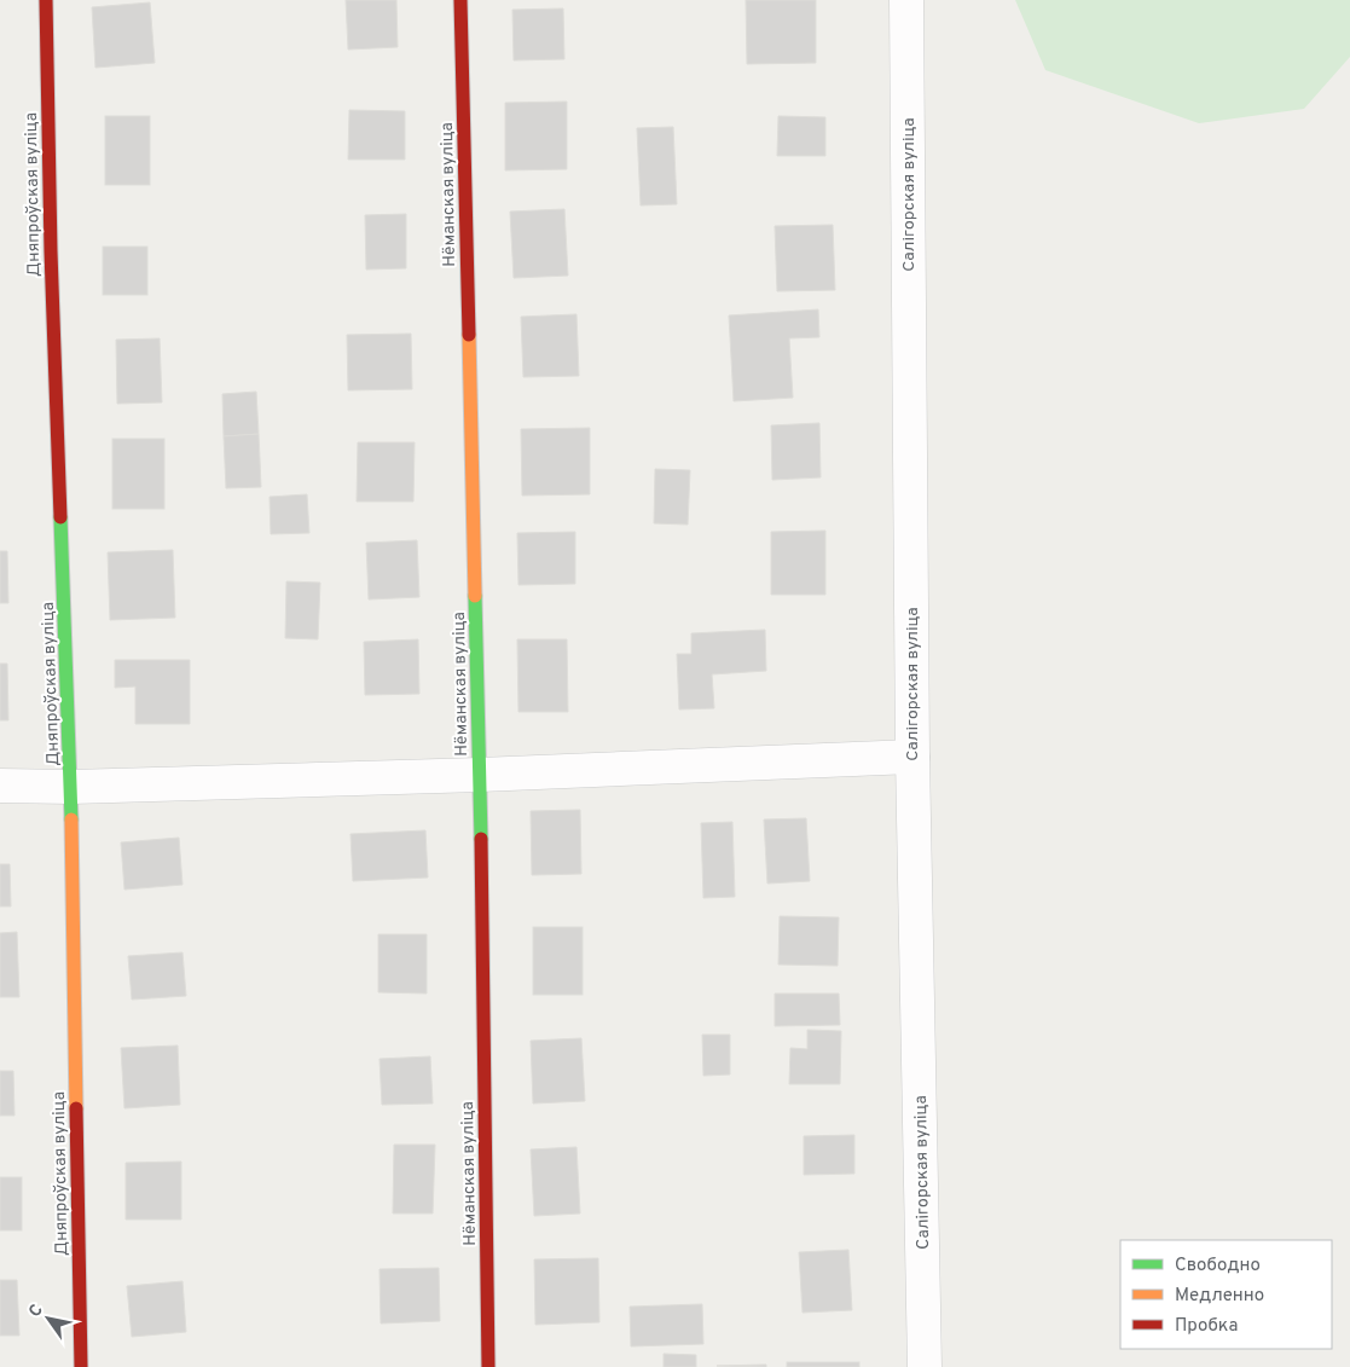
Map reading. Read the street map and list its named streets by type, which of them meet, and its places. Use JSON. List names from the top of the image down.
{
  "streets": {
    "street": ["Дняпроўская вуліца", "Нёманская вуліца", "Салігорская вуліца"]
  },
  "legend": ["Свободно", "Медленно", "Пробка"],
  "north": "top left"
}
